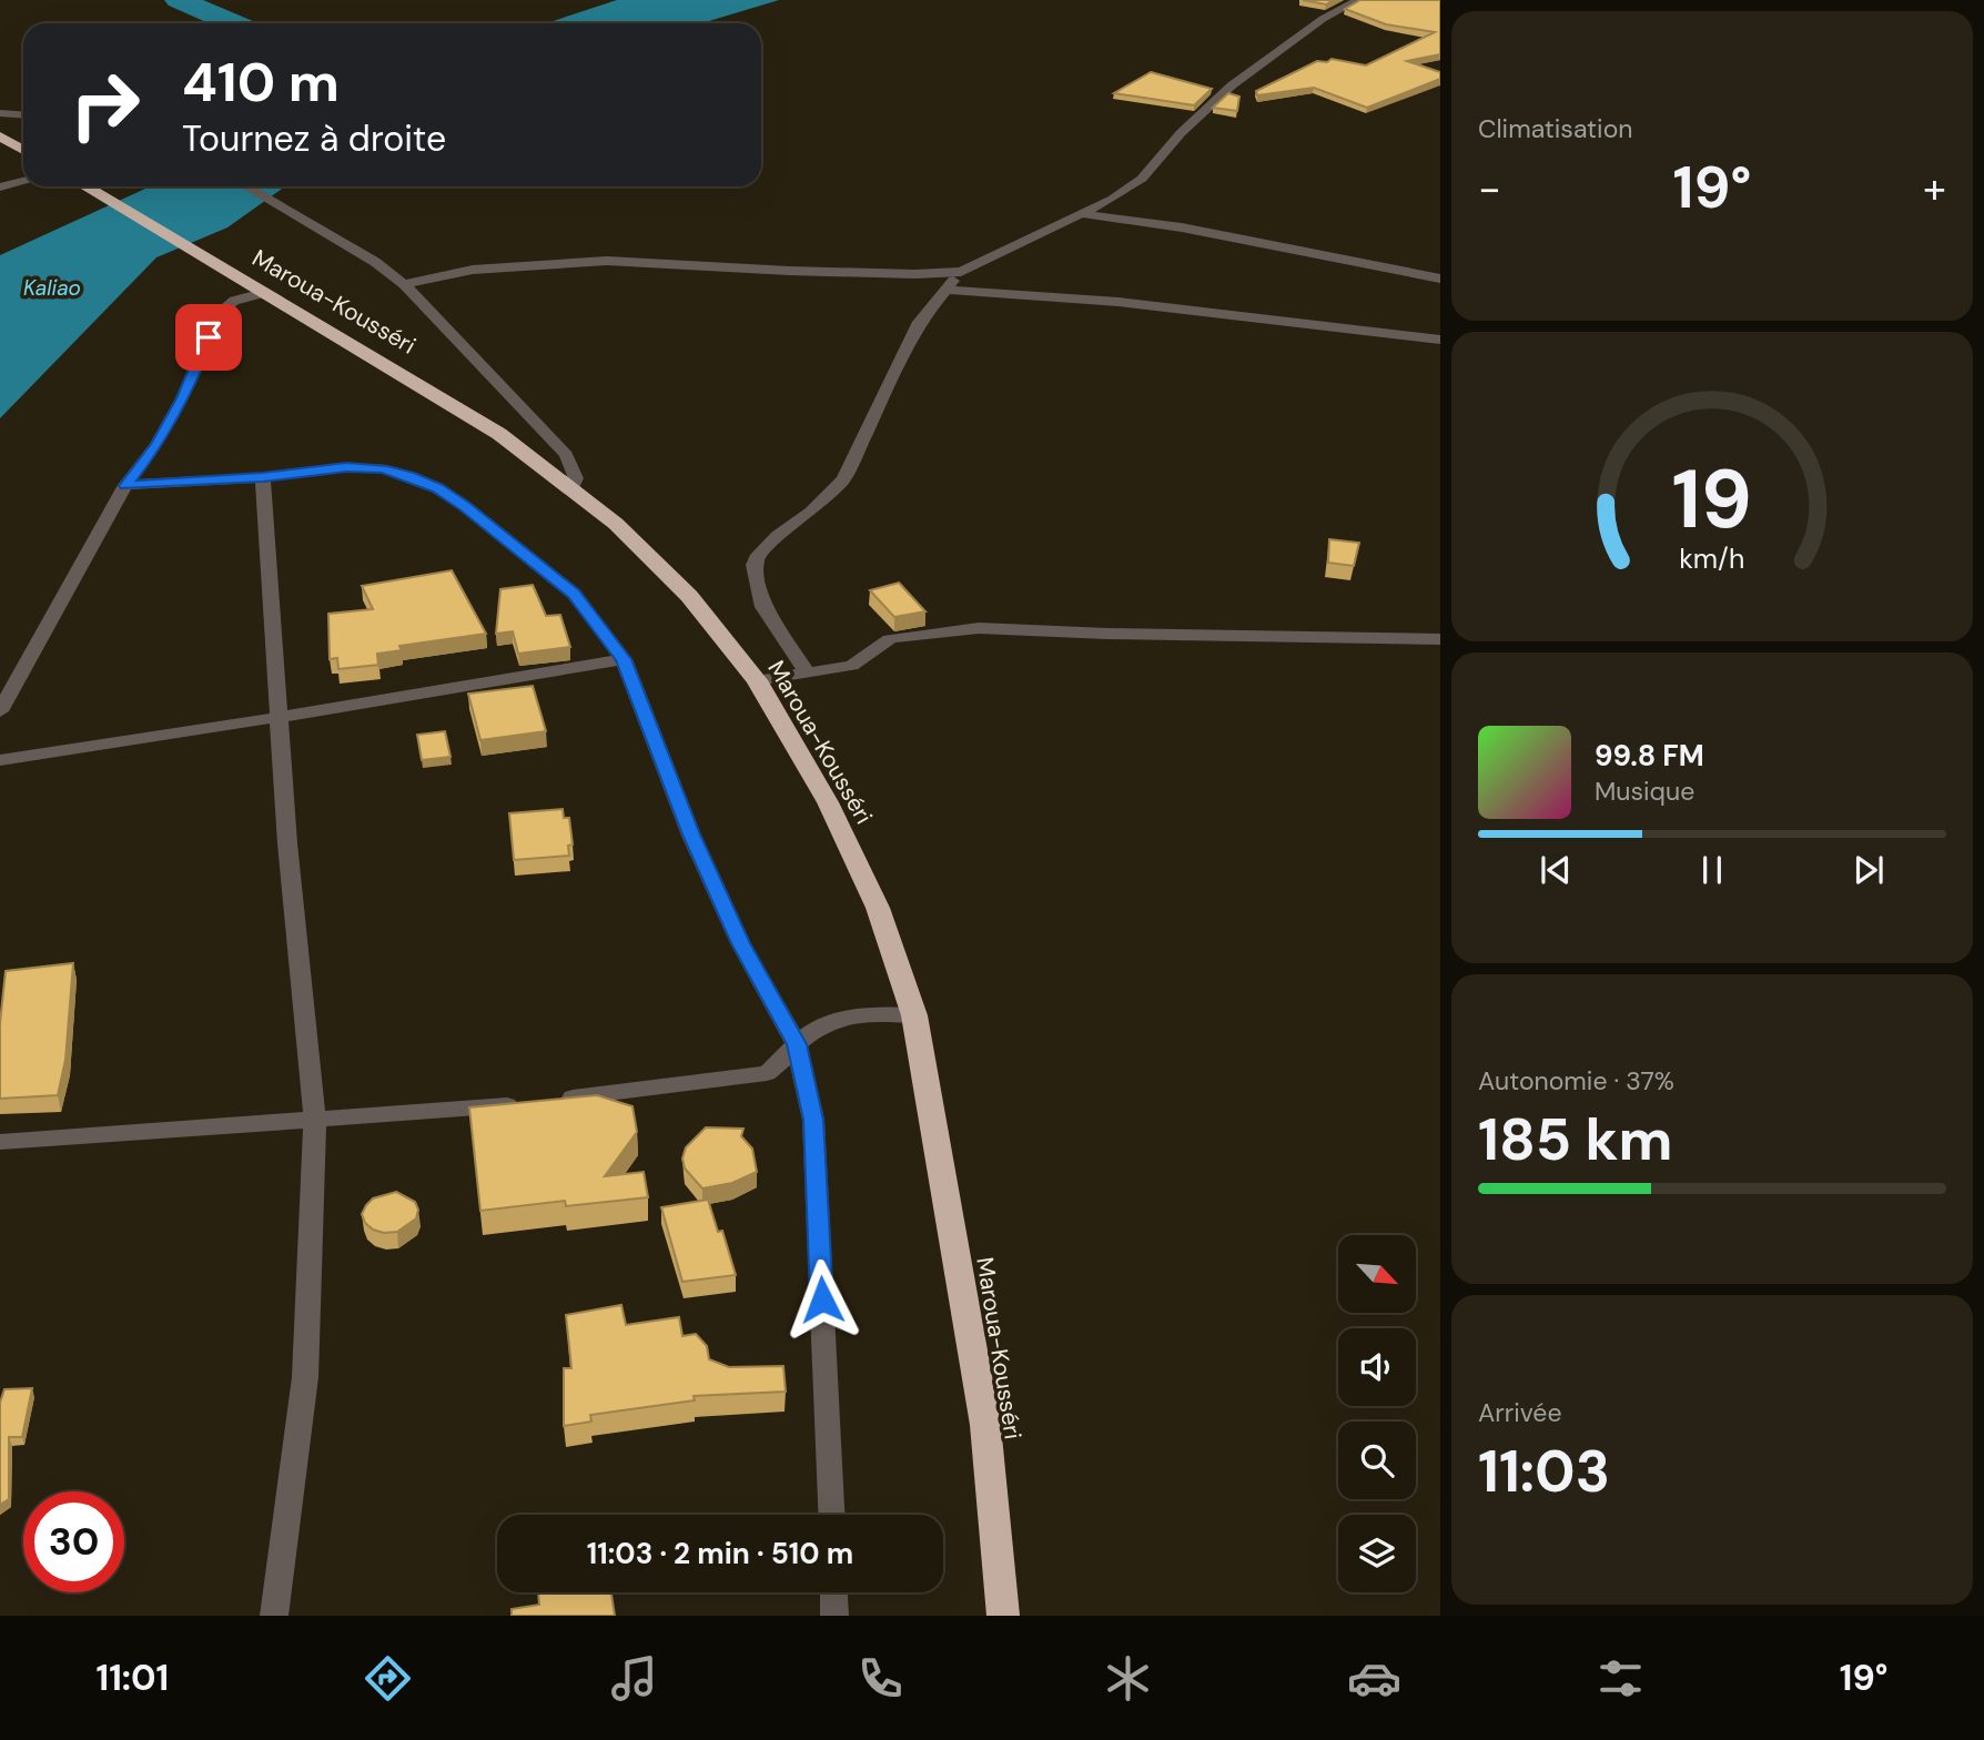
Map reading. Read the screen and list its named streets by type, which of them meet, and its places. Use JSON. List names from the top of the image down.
{
  "streets": {
    "highway": ["Maroua-Kousséri"]
  },
  "water": ["Kaliao"],
  "north": "bottom right",
  "page": {
    "tile": [
      "Climatisation",
      ["Autonomie · 37%", "185 km"],
      ["Arrivée", "11:03"]
    ],
    "turn": ["410 m", "Tournez à droite"],
    "heat": ["−", "19°", "+"],
    "song": ["99.8 FM", "Musique"],
    "limit": "30",
    "trip": "11:03 · 2 min · 510 m",
    "tabs": ["11:01", "19°"],
    "gauge": ["19", "km/h"]
  }
}
